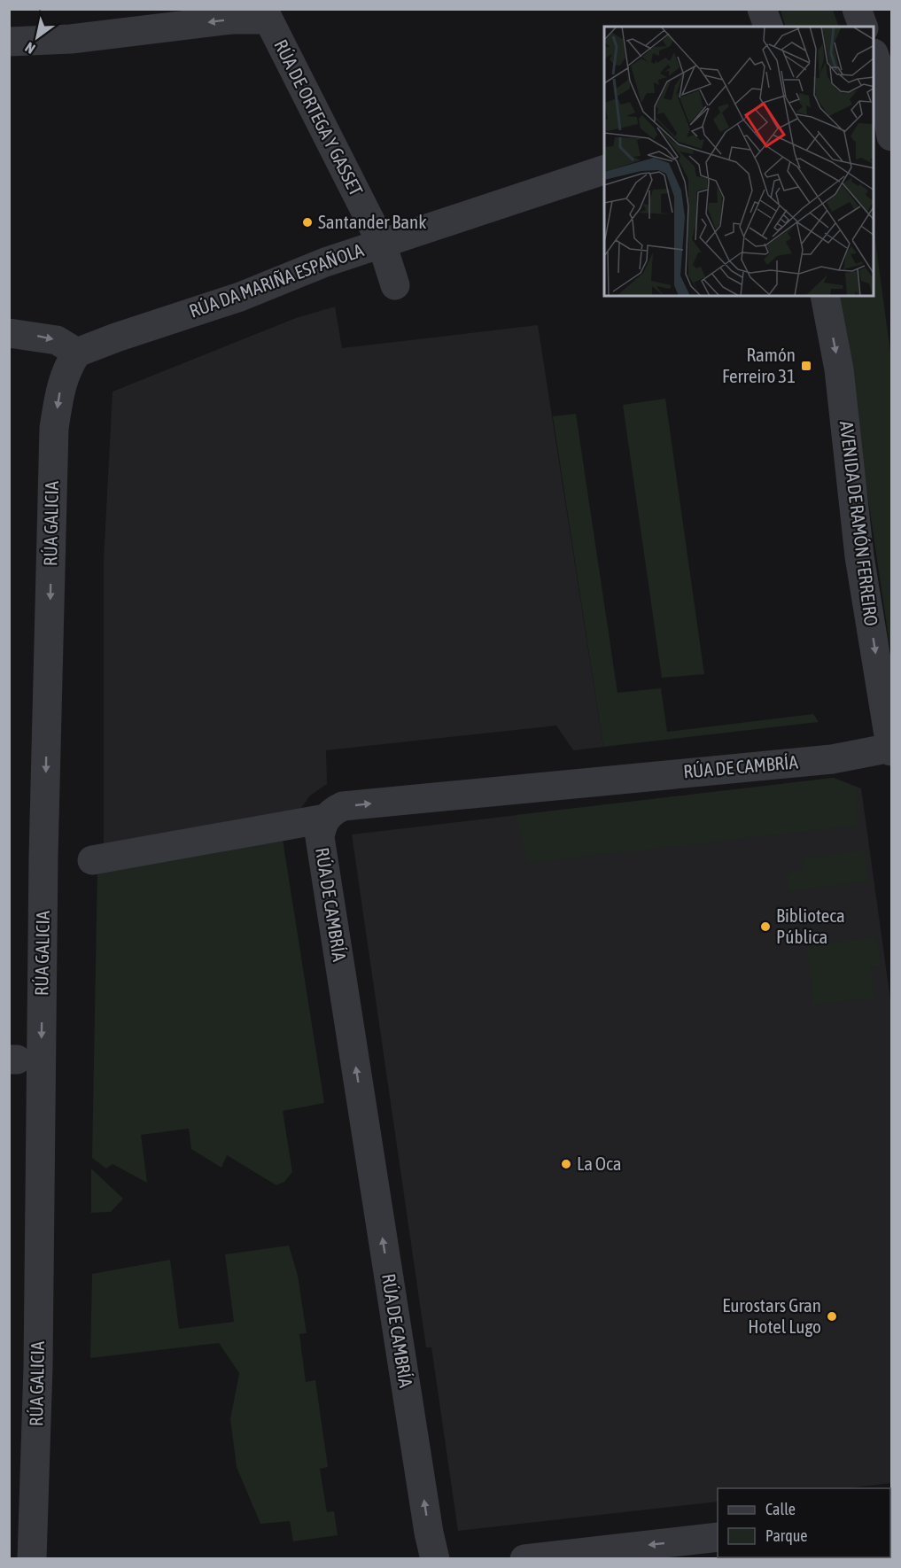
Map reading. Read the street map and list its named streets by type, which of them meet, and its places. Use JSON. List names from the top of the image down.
{
  "streets": {
    "street": [
      "RÚA DE ORTEGA Y GASSET",
      "RÚA DA MARIÑA ESPAÑOLA",
      "RÚA GALICIA",
      "AVENIDA DE RAMÓN FERREIRO",
      "RÚA DE CAMBRÍA"
    ]
  },
  "crossings": [
    ["RÚA DE ORTEGA Y GASSET", "RÚA DA MARIÑA ESPAÑOLA"],
    ["RÚA DA MARIÑA ESPAÑOLA", "RÚA GALICIA"],
    ["AVENIDA DE RAMÓN FERREIRO", "RÚA DE CAMBRÍA"]
  ],
  "one_way": ["RÚA GALICIA", "AVENIDA DE RAMÓN FERREIRO"],
  "places": {
    "other": [
      "Santander Bank",
      "Biblioteca Pública",
      "La Oca",
      "Eurostars Gran Hotel Lugo"
    ],
    "transit": ["Ramón Ferreiro 31"]
  },
  "legend": ["Calle", "Parque"],
  "north": "bottom left"
}
